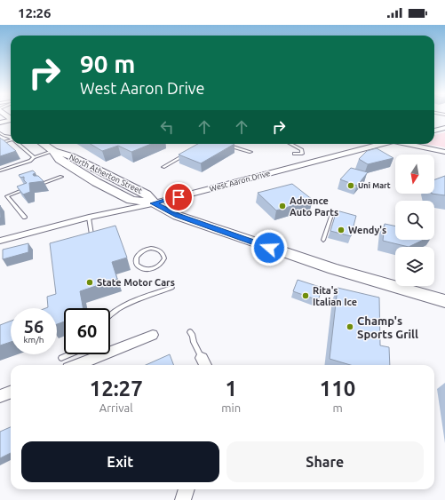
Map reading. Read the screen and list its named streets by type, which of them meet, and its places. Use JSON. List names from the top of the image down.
{
  "streets": {
    "main road": ["North Atherton Street"],
    "street": ["West Aaron Drive"]
  },
  "crossings": [
    ["North Atherton Street", "West Aaron Drive"]
  ],
  "places": [
    "Uni Mart",
    "Advance Auto Parts",
    "Wendy's",
    "State Motor Cars",
    "Rita's Italian Ice",
    "Champ's Sports Grill"
  ],
  "north": "bottom",
  "page": {
    "status": "12:26",
    "turn": ["90 m", "West Aaron Drive"],
    "speed": "56 km/h",
    "limit": "60",
    "eta": [
      "12:27",
      "Arrival",
      "1",
      "min",
      "110",
      "m"
    ],
    "buttons": ["Exit", "Share"]
  }
}
